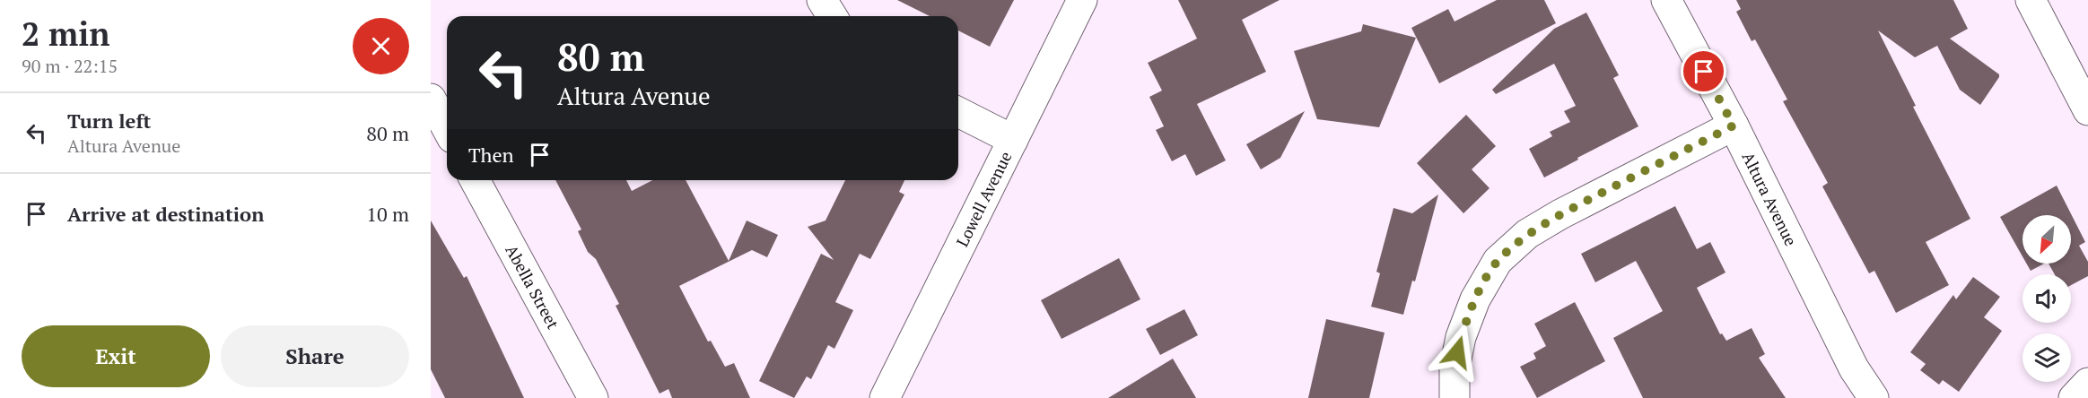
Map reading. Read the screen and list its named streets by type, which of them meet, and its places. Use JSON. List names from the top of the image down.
{
  "streets": {
    "street": ["Lowell Avenue", "Altura Avenue", "Abella Street"]
  },
  "north": "bottom left",
  "page": {
    "heading": ["2 min", "90 m · 22:15"],
    "turn": ["80 m", "Altura Avenue"],
    "list": [
      {
        "name": "Turn left",
        "note": "Altura Avenue",
        "value": "80 m"
      },
      {
        "name": "Arrive at destination",
        "value": "10 m"
      }
    ],
    "then": "Then",
    "buttons": ["Exit", "Share"]
  }
}
